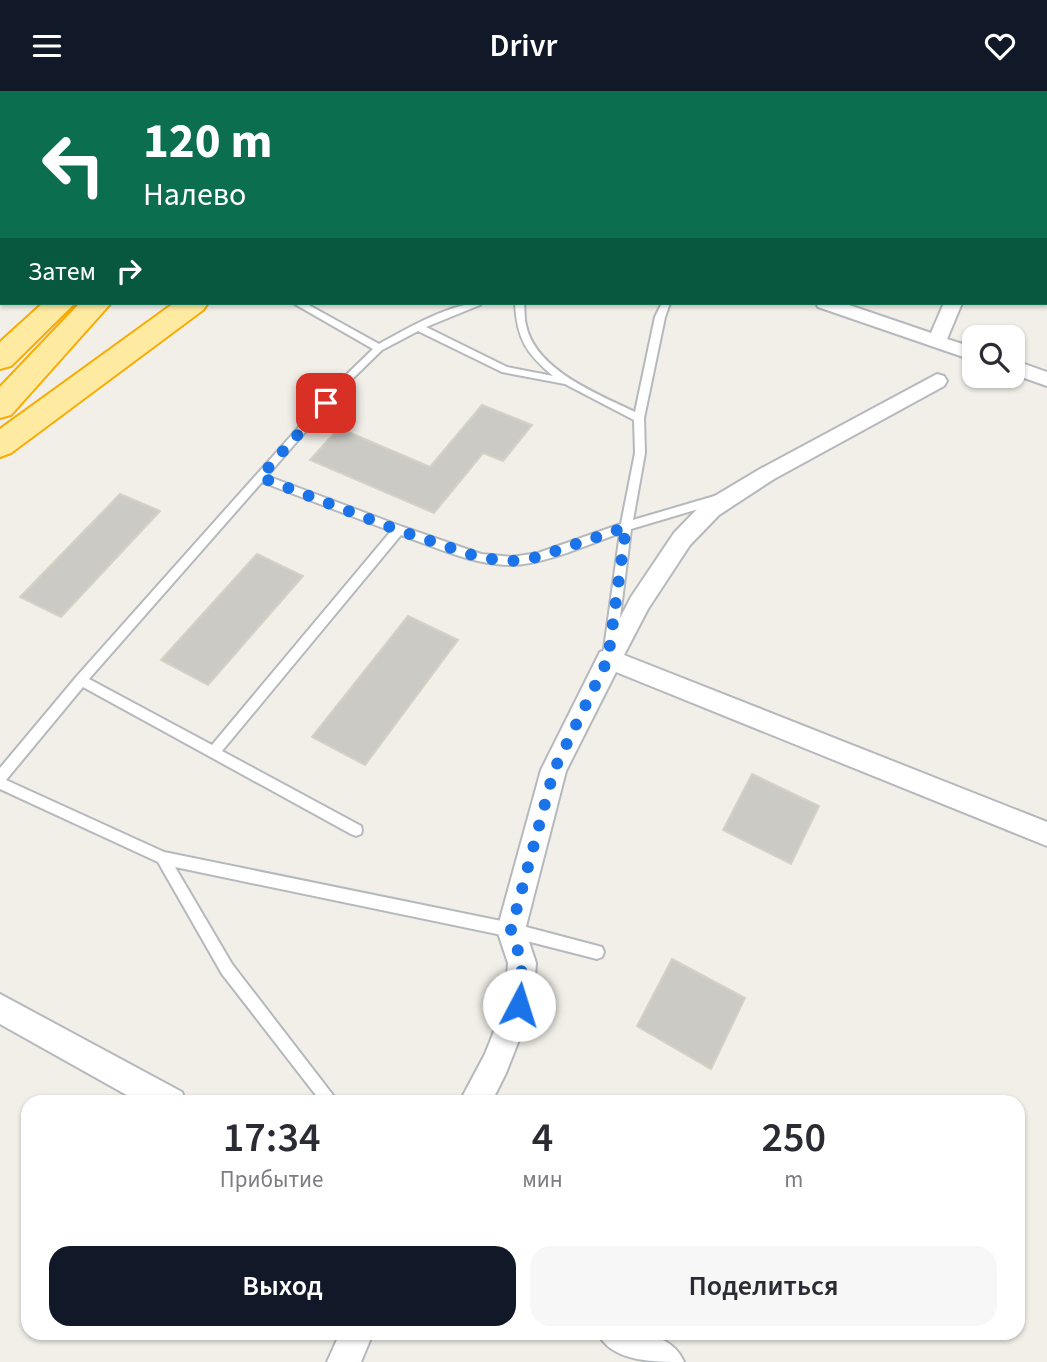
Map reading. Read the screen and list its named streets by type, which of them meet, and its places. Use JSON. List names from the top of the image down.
{
  "page": {
    "header": "Drivr",
    "turn": ["120 m", "Налево"],
    "then": "Затем",
    "eta": [
      "17:34",
      "Прибытие",
      "4",
      "мин",
      "250",
      "m"
    ],
    "buttons": ["Выход", "Поделиться"]
  }
}
